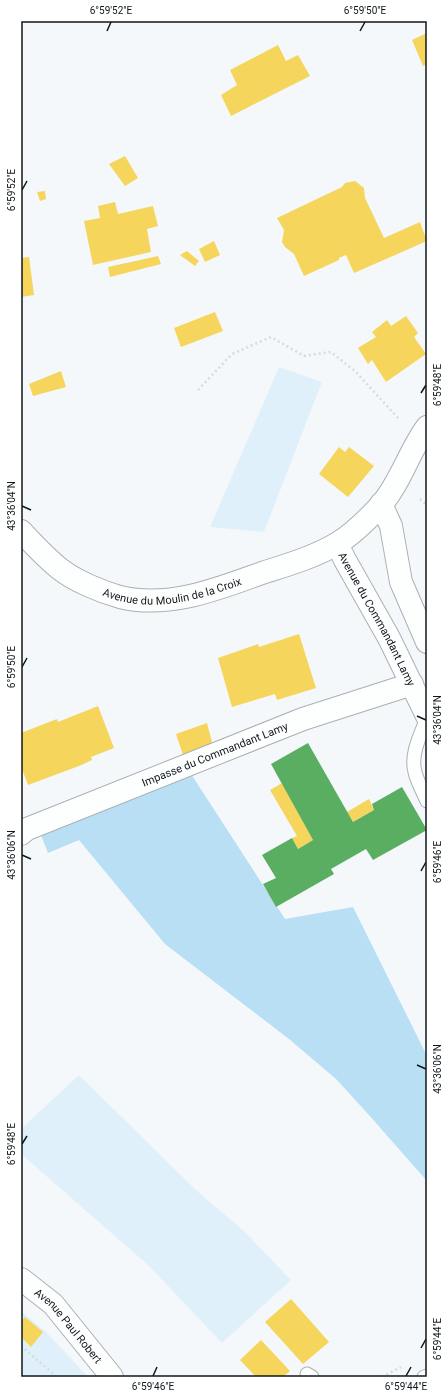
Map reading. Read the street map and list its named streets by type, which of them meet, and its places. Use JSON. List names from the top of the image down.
{
  "streets": {
    "street": [
      "Avenue du Moulin de la Croix",
      "Avenue du Commandant Lamy",
      "Impasse du Commandant Lamy",
      "Avenue Paul Robert"
    ]
  },
  "crossings": [
    ["Avenue du Moulin de la Croix", "Avenue du Commandant Lamy"],
    ["Avenue du Commandant Lamy", "Impasse du Commandant Lamy"]
  ],
  "coordinates": [
    "6°59'52\"E",
    "6°59'50\"E",
    "6°59'48\"E",
    "43°36'04\"N",
    "43°36'06\"N",
    "6°59'46\"E",
    "6°59'44\"E"
  ]
}
